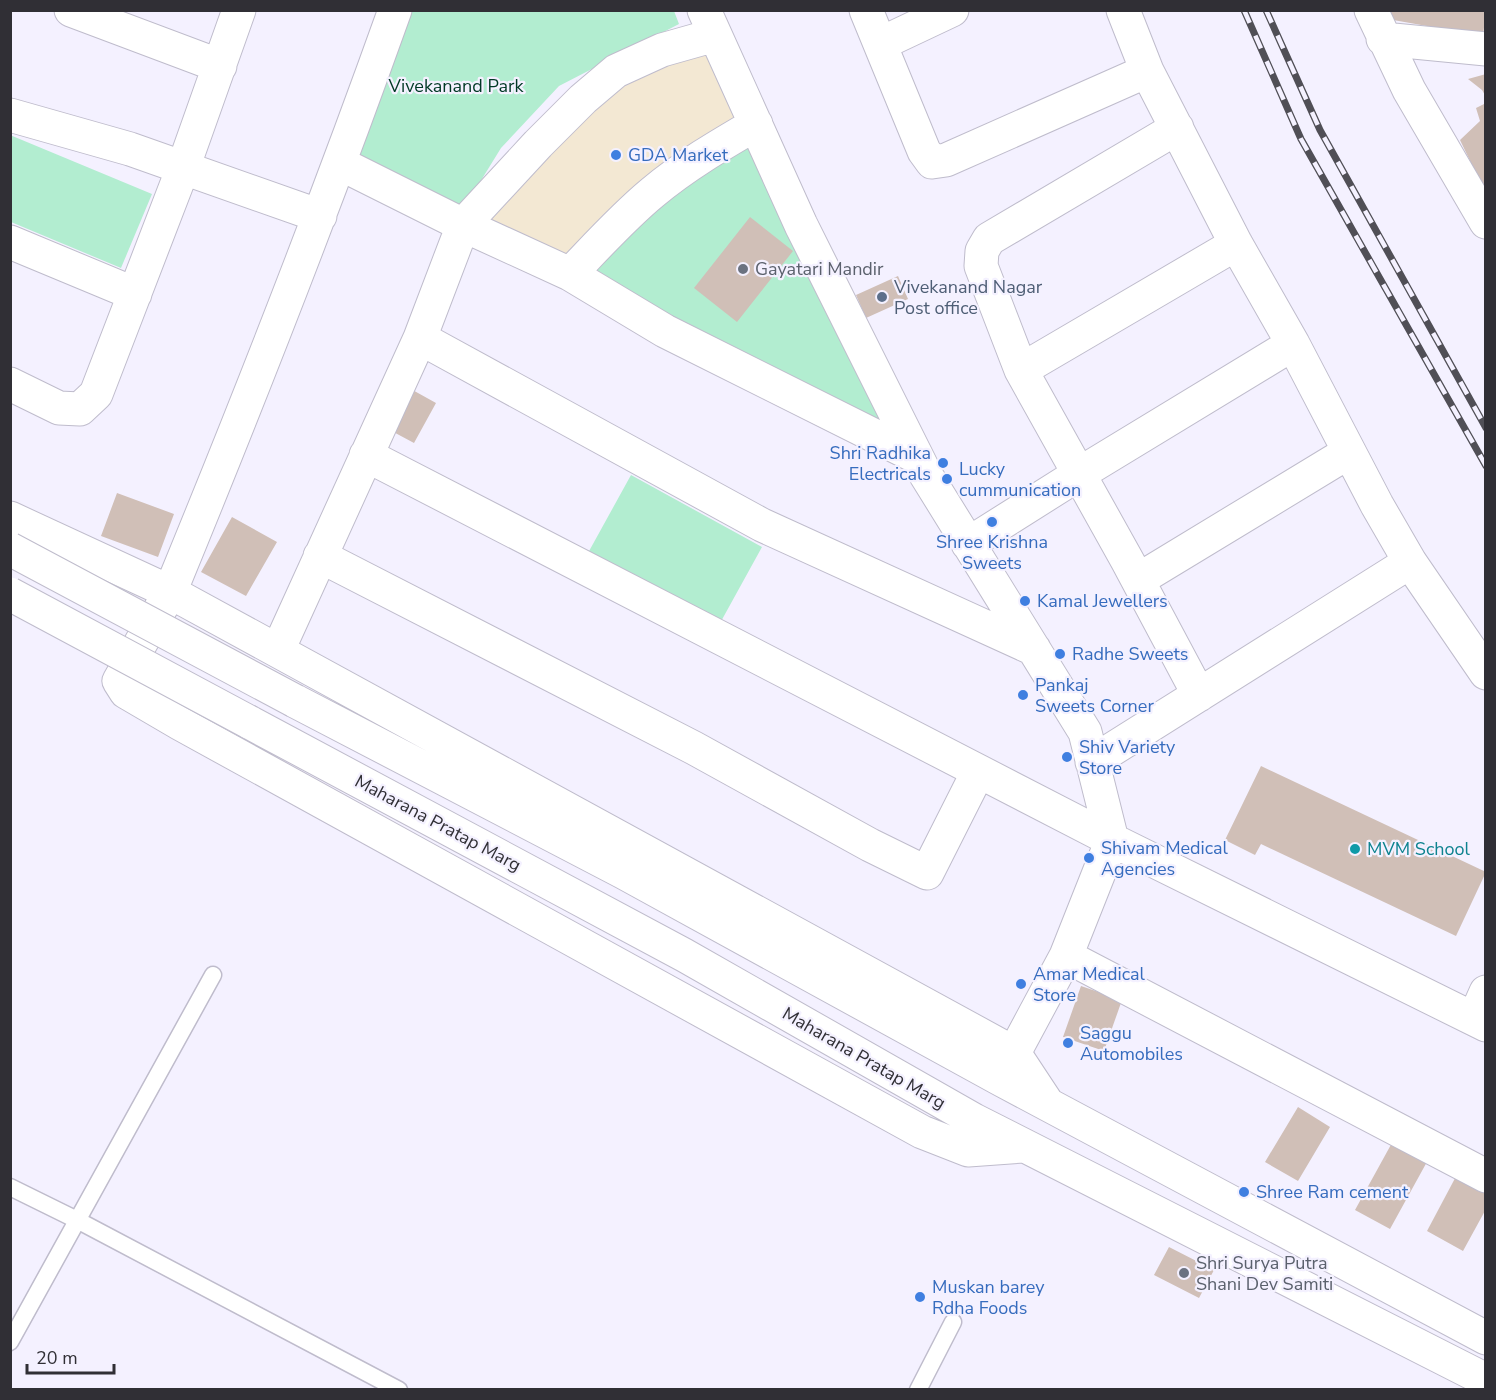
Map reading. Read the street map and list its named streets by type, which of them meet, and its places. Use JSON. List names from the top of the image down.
{
  "streets": {
    "street": ["Maharana Pratap Marg"]
  },
  "parks": ["Vivekanand Park"],
  "places": [
    "GDA Market",
    "Gayatari Mandir",
    "Vivekanand Nagar Post office",
    "Shri Radhika Electricals",
    "Lucky cummunication",
    "Shree Krishna Sweets",
    "Kamal Jewellers",
    "Radhe Sweets",
    "Pankaj Sweets Corner",
    "Shiv Variety Store",
    "MVM School",
    "Shivam Medical Agencies",
    "Amar Medical Store",
    "Saggu Automobiles",
    "Shree Ram cement",
    "Shri Surya Putra Shani Dev Samiti",
    "Muskan barey Rdha Foods"
  ],
  "scale_bar": "20 m"
}
